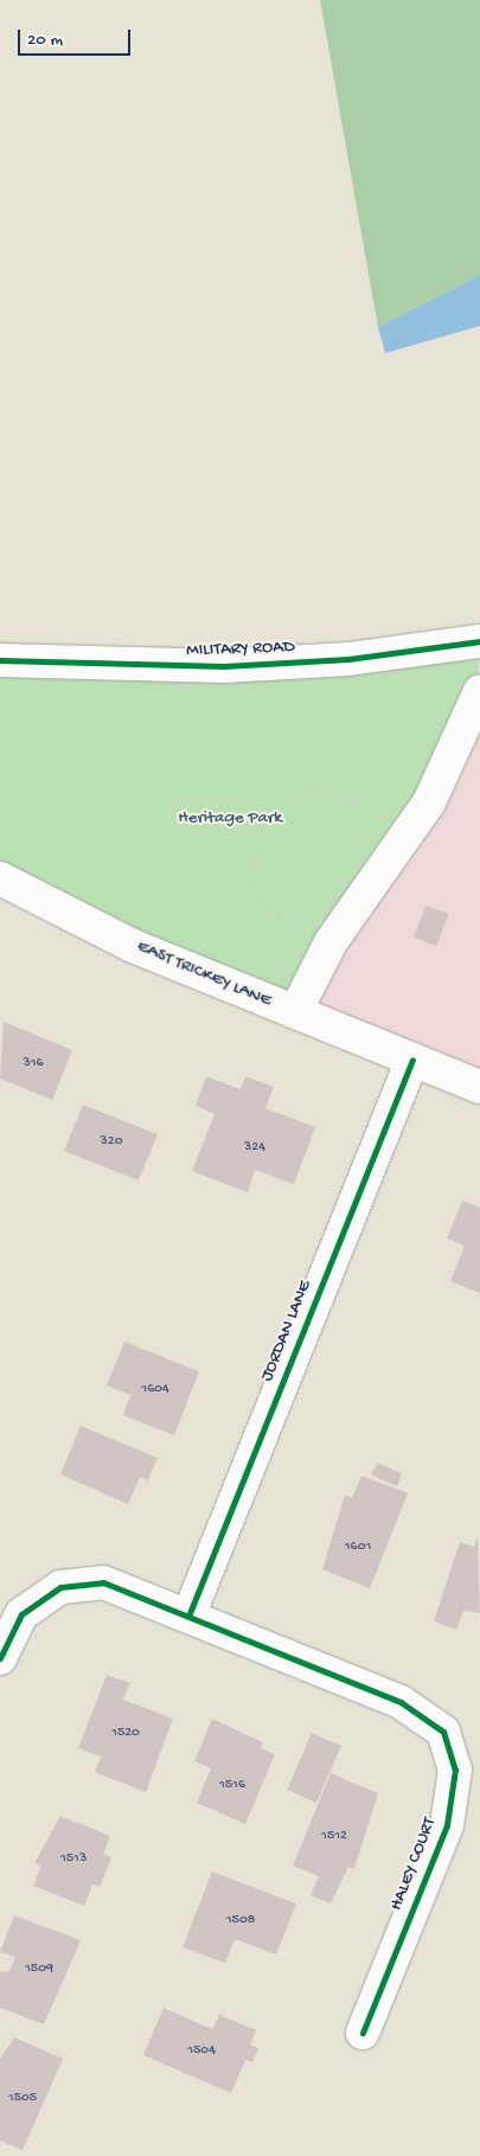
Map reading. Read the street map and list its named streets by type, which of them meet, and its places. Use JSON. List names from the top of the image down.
{
  "streets": {
    "street": [
      "MILITARY ROAD",
      "EAST TRICKEY LANE",
      "JORDAN LANE",
      "HALEY COURT"
    ]
  },
  "crossings": [
    ["EAST TRICKEY LANE", "JORDAN LANE"],
    ["JORDAN LANE", "HALEY COURT"]
  ],
  "parks": ["Heritage Park"],
  "house_numbers": [
    "316",
    "320",
    "324",
    "1604",
    "1601",
    "1520",
    "1516",
    "1512",
    "1513",
    "1508",
    "1509",
    "1504",
    "1505"
  ],
  "scale_bar": "20 m"
}
